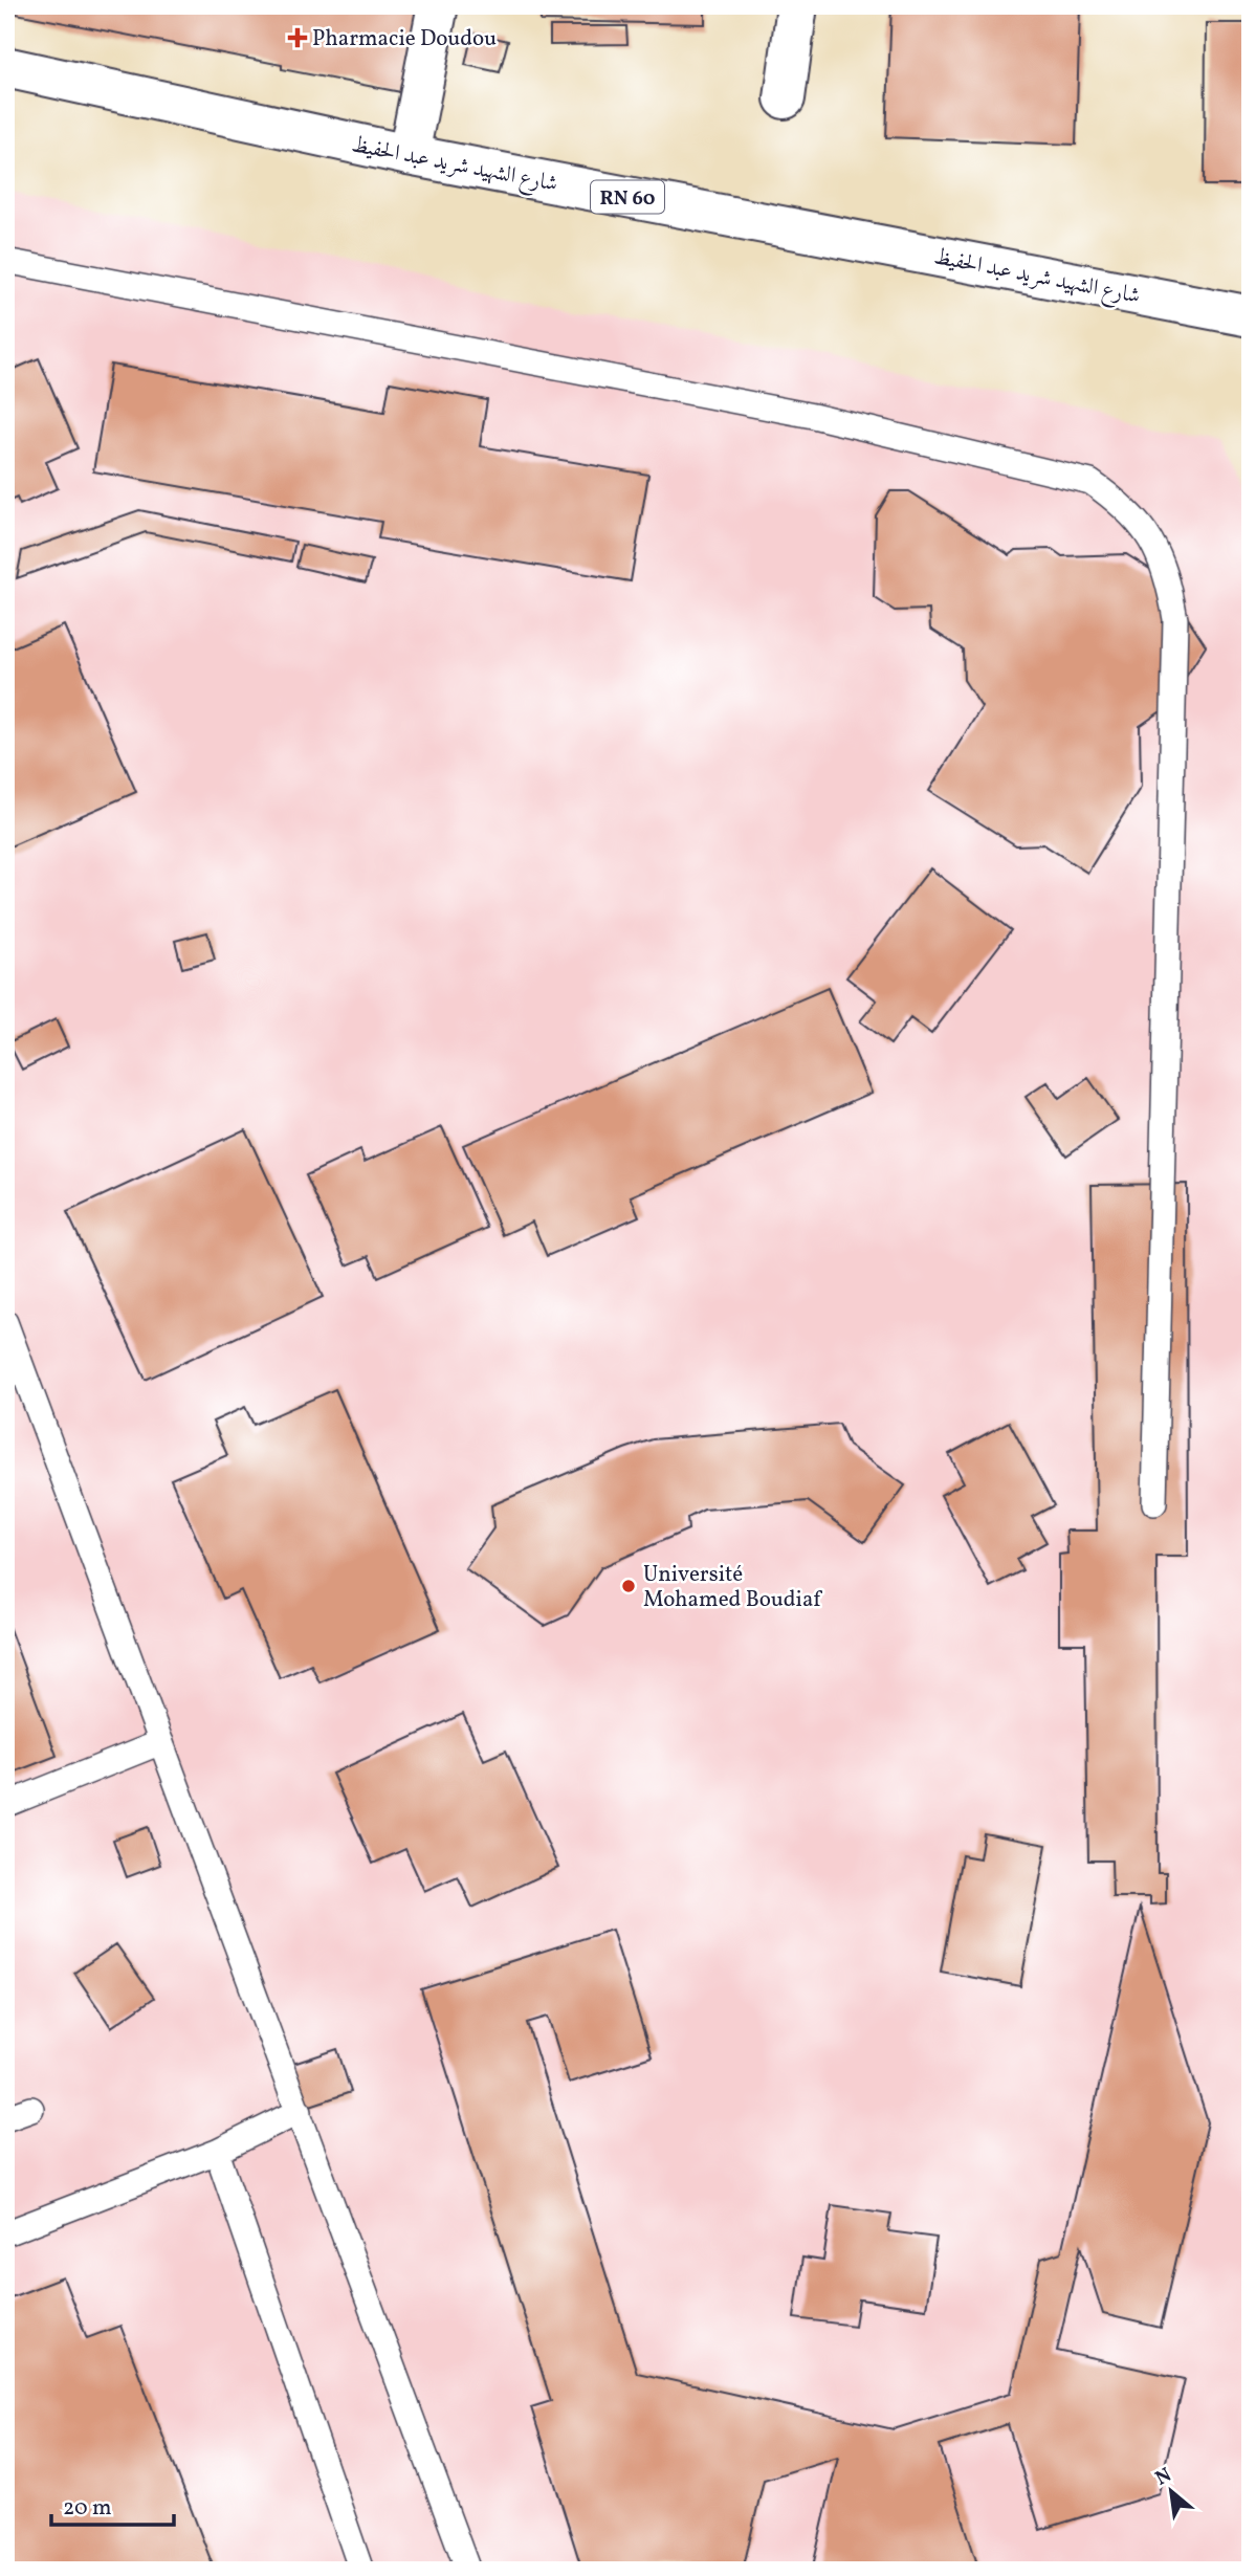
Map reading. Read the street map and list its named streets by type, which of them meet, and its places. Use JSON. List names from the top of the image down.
{
  "streets": {
    "main road": ["شارع الشهيد شريد عبد الحفيظ", "RN 60"]
  },
  "places": {
    "health": ["Pharmacie Doudou"],
    "other": ["Université Mohamed Boudiaf"]
  },
  "scale_bar": "20 m",
  "north": "top left"
}
